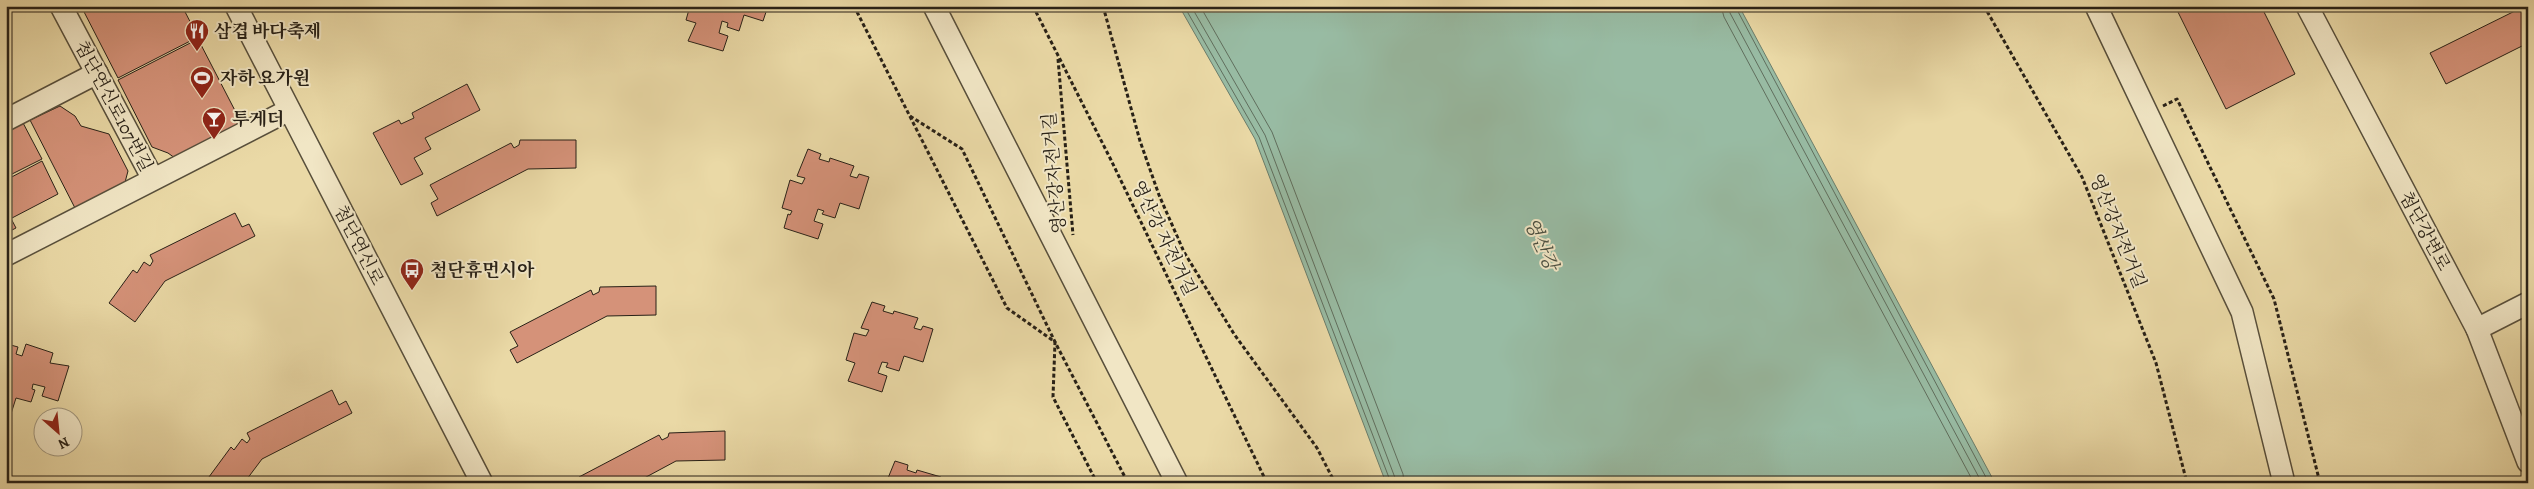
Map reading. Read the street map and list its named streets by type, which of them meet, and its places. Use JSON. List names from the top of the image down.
{
  "streets": {
    "street": ["첨단연신로107번길", "첨단강변로", "첨단연신로"],
    "path": ["영산강자전거길", "영산강 자전거길"]
  },
  "crossings": [
    ["첨단연신로107번길", "첨단연신로"],
    ["영산강자전거길", "영산강 자전거길"]
  ],
  "water": ["영산강"],
  "places": {
    "restaurant": ["삼겹 바다축제"],
    "sports": ["자하 요가원"],
    "bar": ["투게더"],
    "bus stop": ["첨단휴먼시아"]
  },
  "north": "bottom right"
}
